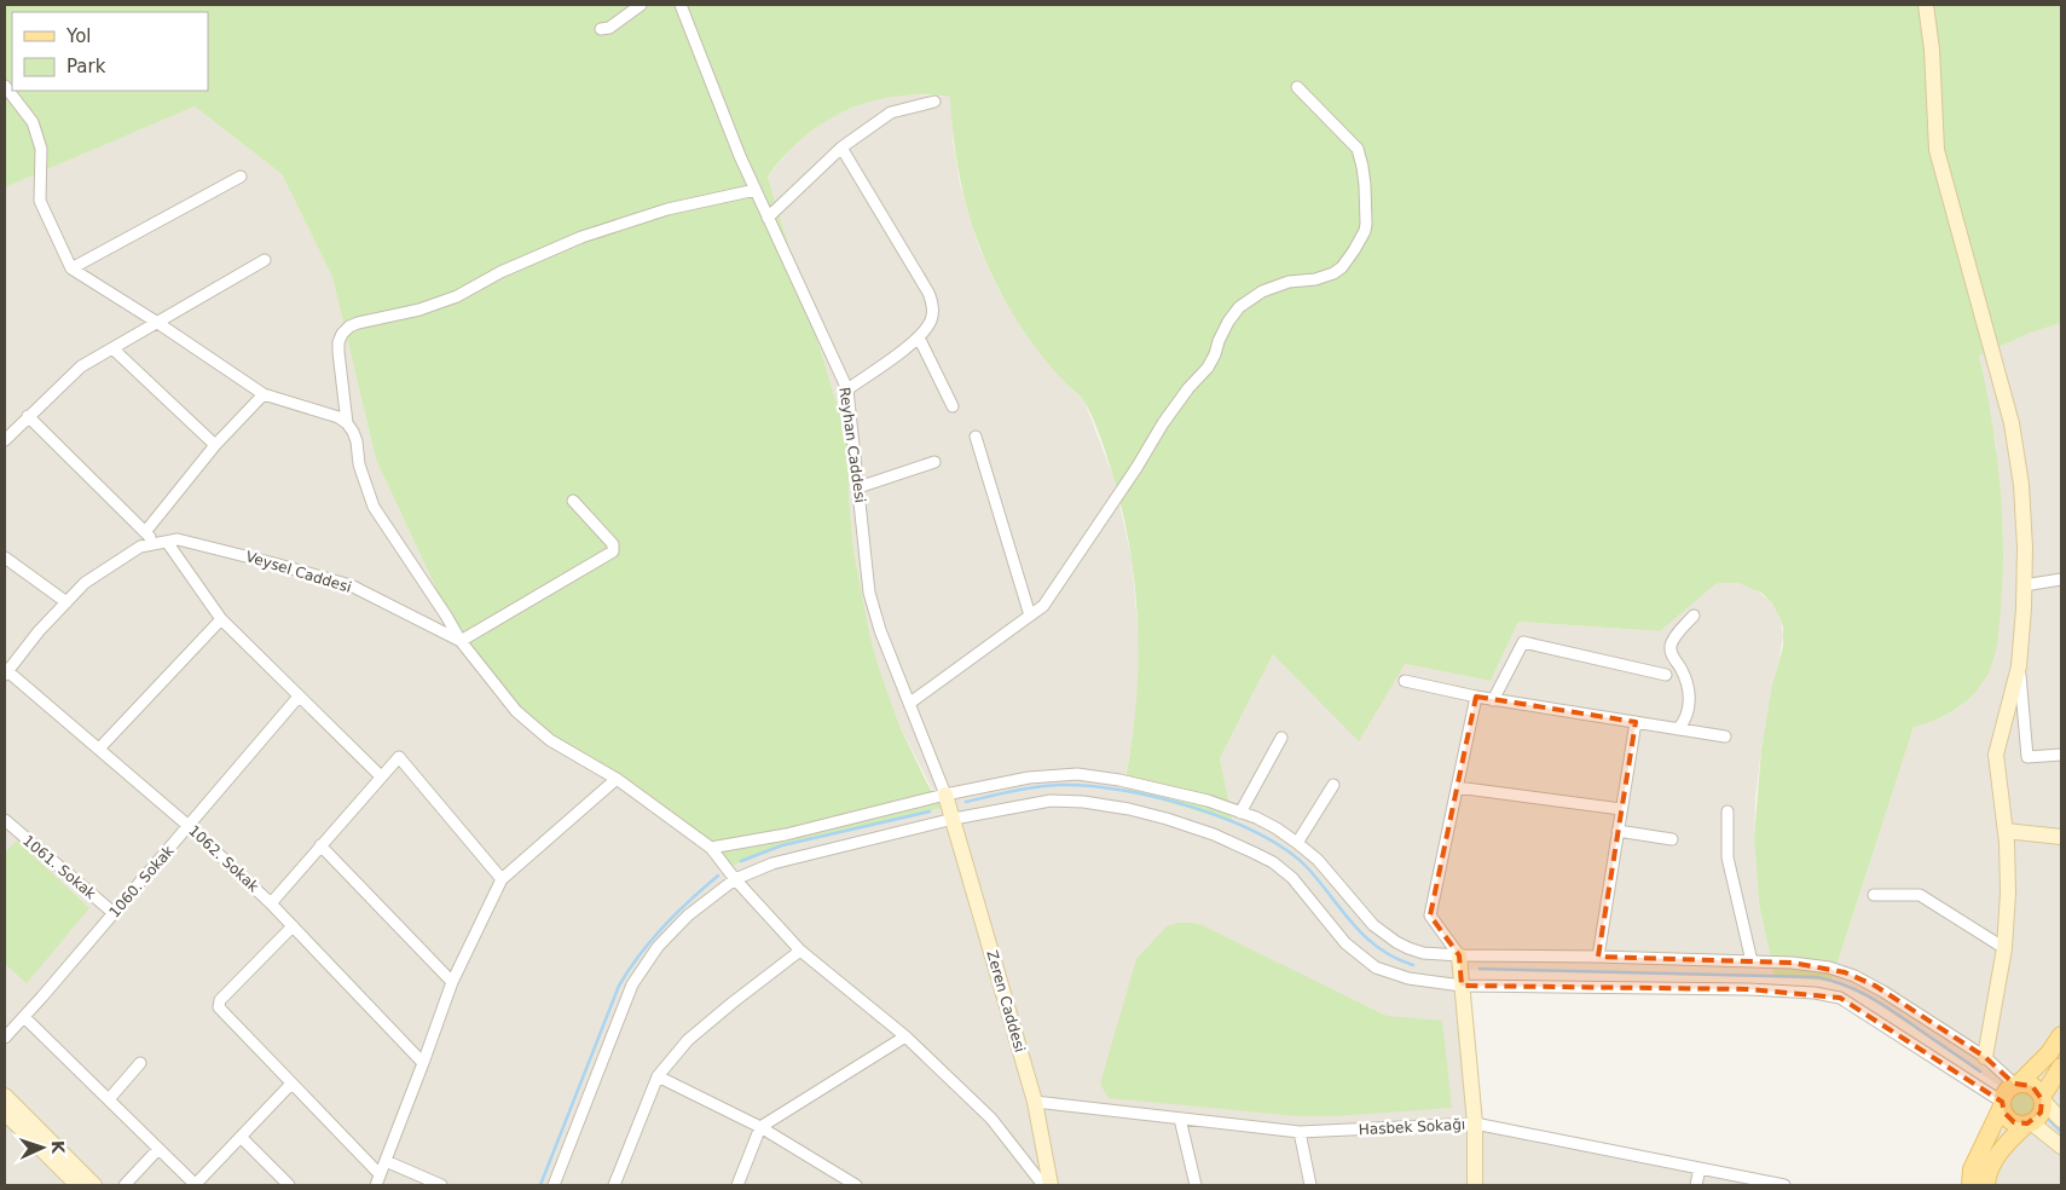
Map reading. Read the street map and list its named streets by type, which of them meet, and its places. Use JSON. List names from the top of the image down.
{
  "streets": {
    "street": [
      "Reyhan Caddesi",
      "Veysel Caddesi",
      "1062. Sokak",
      "1061. Sokak",
      "1060. Sokak",
      "Zeren Caddesi",
      "Hasbek Sokağı"
    ]
  },
  "crossings": [
    ["Reyhan Caddesi", "Zeren Caddesi"],
    ["Veysel Caddesi", "1062. Sokak"],
    ["1062. Sokak", "1060. Sokak"],
    ["1061. Sokak", "1060. Sokak"],
    ["Zeren Caddesi", "Hasbek Sokağı"]
  ],
  "legend": ["Yol", "Park"],
  "north": "right"
}
